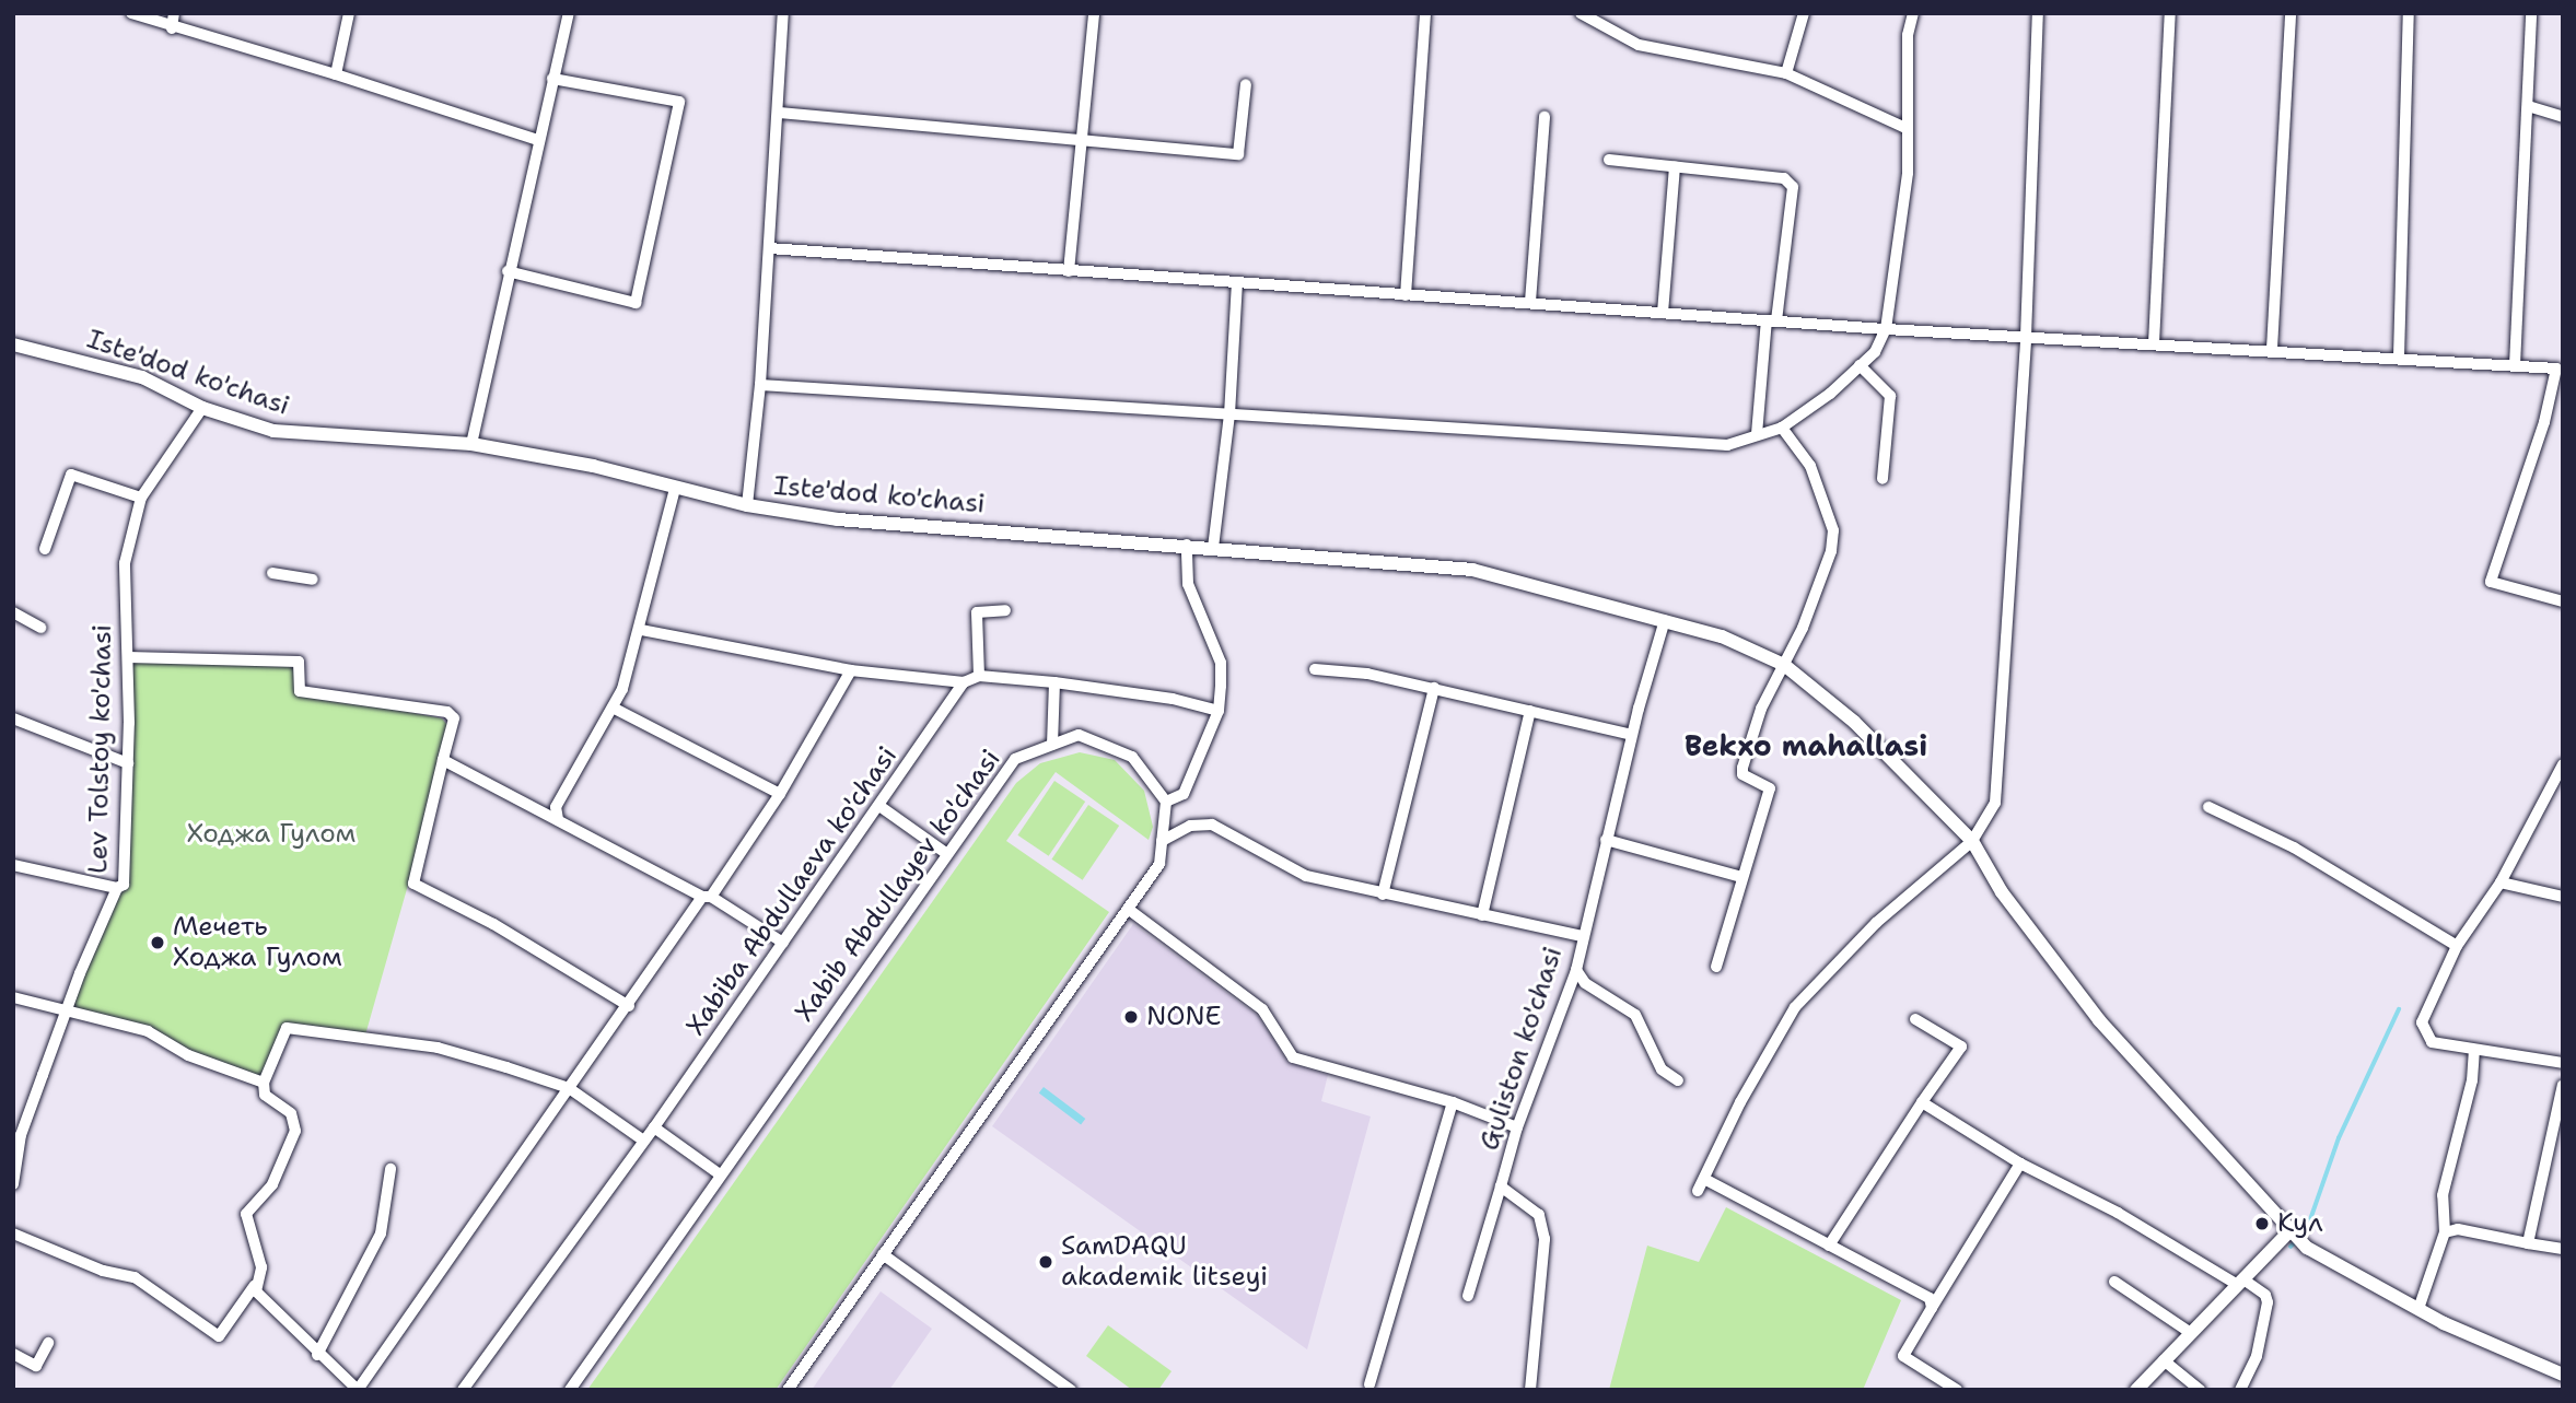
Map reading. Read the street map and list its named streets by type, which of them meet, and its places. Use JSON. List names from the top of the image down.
{
  "streets": {
    "street": [
      "Iste'dod ko'chasi",
      "Lev Tolstoy ko'chasi",
      "Xabib Abdullayev ko'chasi",
      "Xabiba Abdullaeva ko'chasi",
      "Guliston ko'chasi"
    ]
  },
  "crossings": [
    ["Iste'dod ko'chasi", "Lev Tolstoy ko'chasi"],
    ["Iste'dod ko'chasi", "Guliston ko'chasi"]
  ],
  "districts": ["Bekxo mahallasi"],
  "parks": ["Ходжа Гулом"],
  "places": [
    "Мечеть Ходжа Гулом",
    "NONE",
    "Кул",
    "SamDAQU akademik litseyi"
  ]
}
